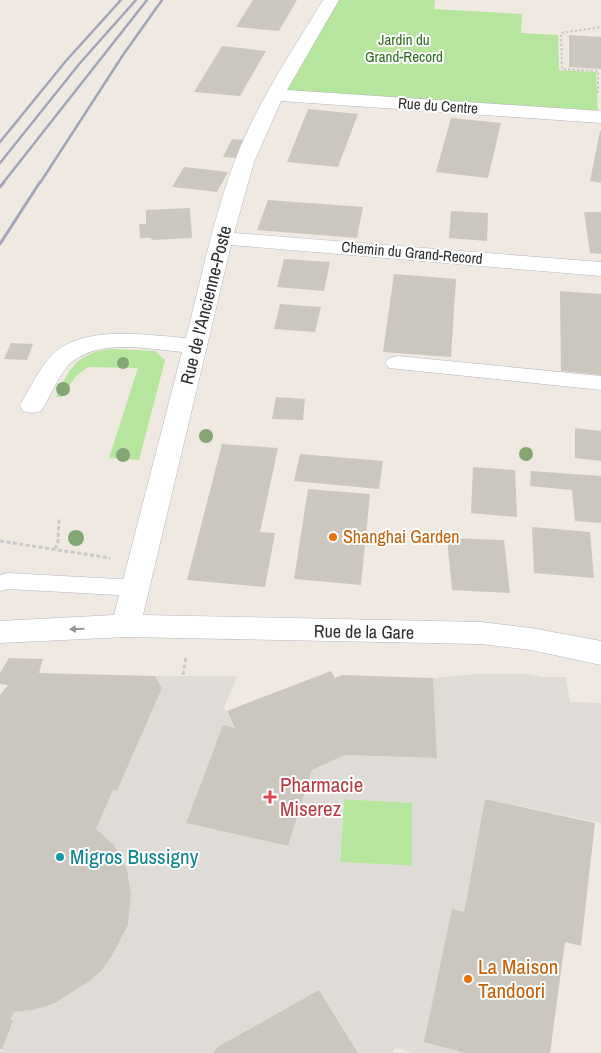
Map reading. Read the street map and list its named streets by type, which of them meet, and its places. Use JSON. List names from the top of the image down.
{
  "streets": {
    "street": [
      "Rue du Centre",
      "Chemin du Grand-Record",
      "Rue de l'Ancienne-Poste",
      "Rue de la Gare"
    ]
  },
  "crossings": [
    ["Rue du Centre", "Rue de l'Ancienne-Poste"],
    ["Chemin du Grand-Record", "Rue de l'Ancienne-Poste"],
    ["Rue de l'Ancienne-Poste", "Rue de la Gare"]
  ],
  "parks": ["Jardin du Grand-Record"],
  "places": {
    "other": ["Shanghai Garden", "Migros Bussigny", "La Maison Tandoori"],
    "health": ["Pharmacie Miserez"]
  }
}
